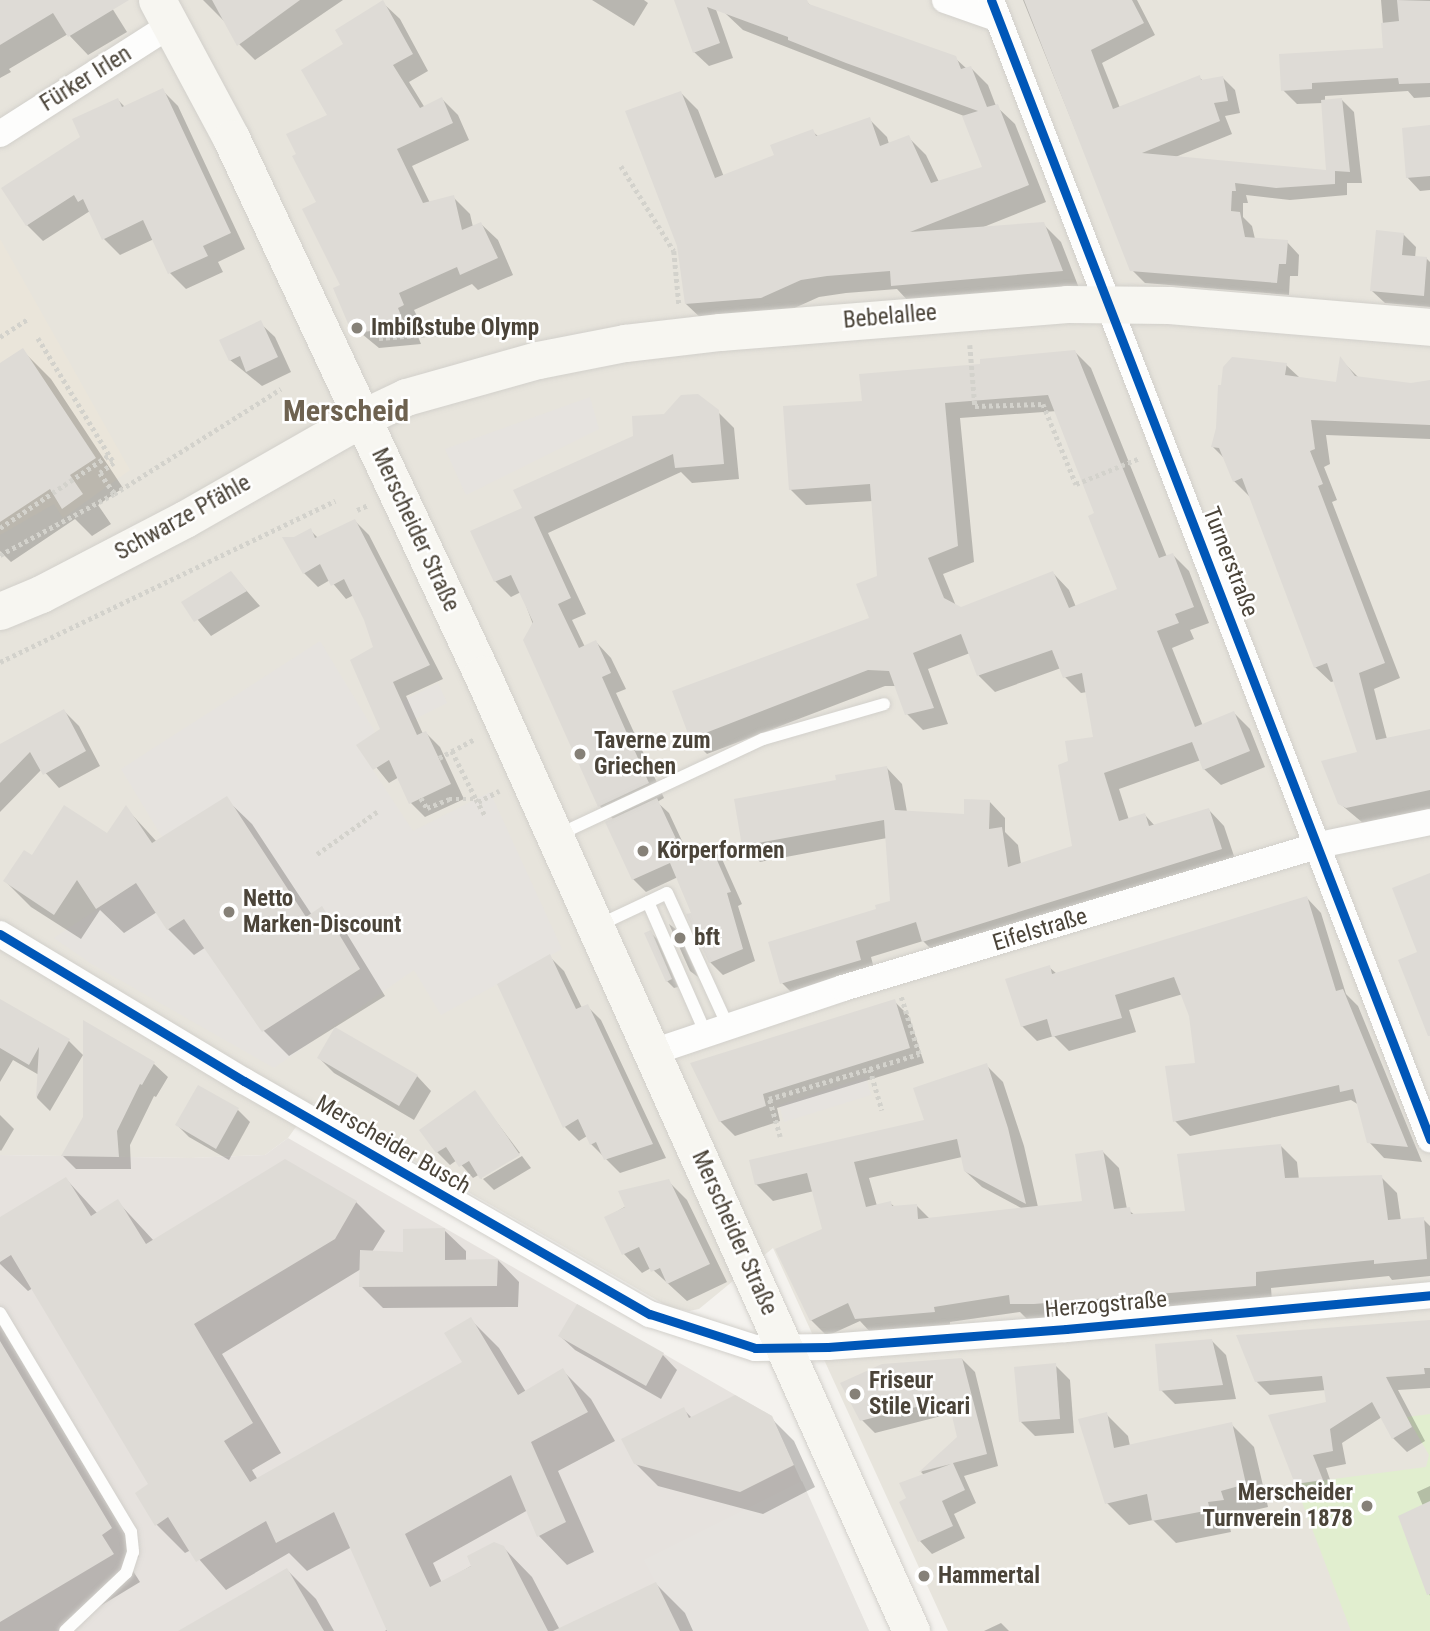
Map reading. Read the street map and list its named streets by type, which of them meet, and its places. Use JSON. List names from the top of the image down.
{
  "streets": {
    "main road": ["Bebelallee", "Schwarze Pfähle", "Merscheider Straße"],
    "street": [
      "Fürker Irlen",
      "Turnerstraße",
      "Eifelstraße",
      "Merscheider Busch",
      "Herzogstraße"
    ]
  },
  "crossings": [
    ["Fürker Irlen", "Merscheider Straße"],
    ["Bebelallee", "Schwarze Pfähle"],
    ["Bebelallee", "Merscheider Straße"],
    ["Bebelallee", "Turnerstraße"],
    ["Schwarze Pfähle", "Merscheider Straße"],
    ["Merscheider Straße", "Eifelstraße"],
    ["Merscheider Straße", "Merscheider Busch"],
    ["Merscheider Straße", "Herzogstraße"],
    ["Turnerstraße", "Eifelstraße"],
    ["Merscheider Busch", "Herzogstraße"]
  ],
  "districts": ["Merscheid"],
  "places": [
    "Imbißstube Olymp",
    "Taverne zum Griechen",
    "Körperformen",
    "Netto Marken-Discount",
    "bft",
    "Friseur Stile Vicari",
    "Merscheider Turnverein 1878",
    "Hammertal"
  ]
}
